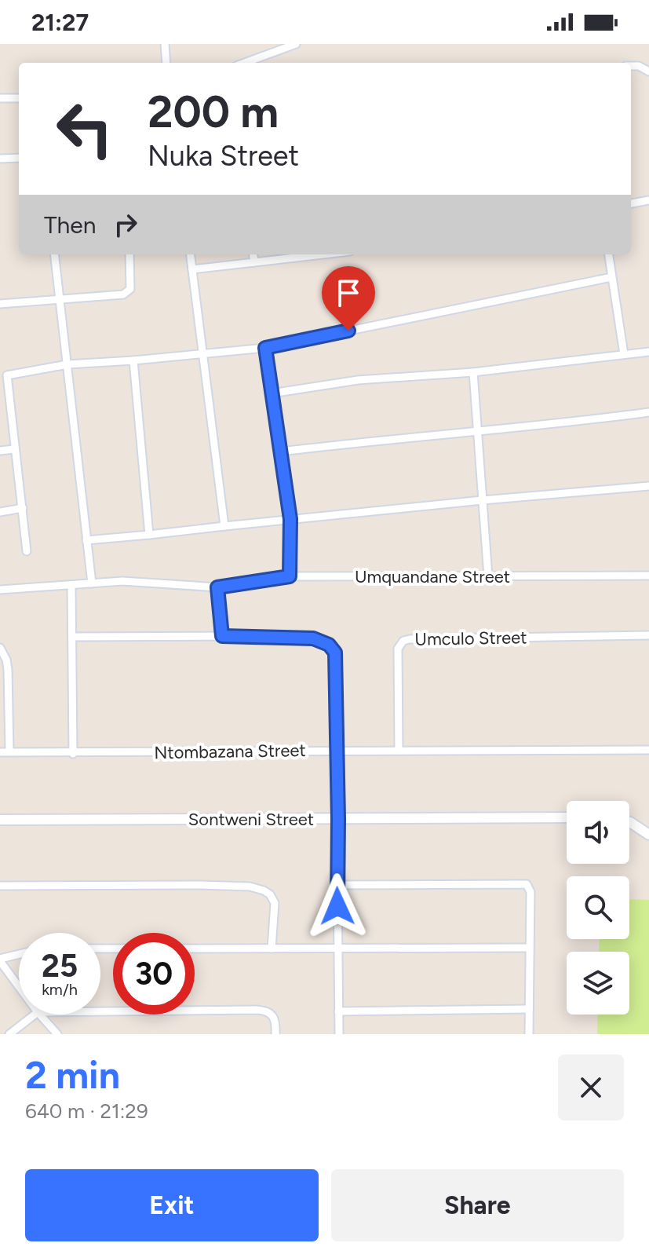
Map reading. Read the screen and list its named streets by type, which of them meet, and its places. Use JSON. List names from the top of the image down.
{
  "streets": {
    "street": [
      "Umquandane Street",
      "Umculo Street",
      "Ntombazana Street",
      "Sontweni Street"
    ]
  },
  "crossings": [
    ["Umculo Street", "Ntombazana Street"]
  ],
  "page": {
    "status": "21:27",
    "turn": ["200 m", "Nuka Street"],
    "then": "Then",
    "speed": "25 km/h",
    "limit": "30",
    "heading": ["2 min", "640 m · 21:29"],
    "buttons": ["Exit", "Share"]
  }
}
